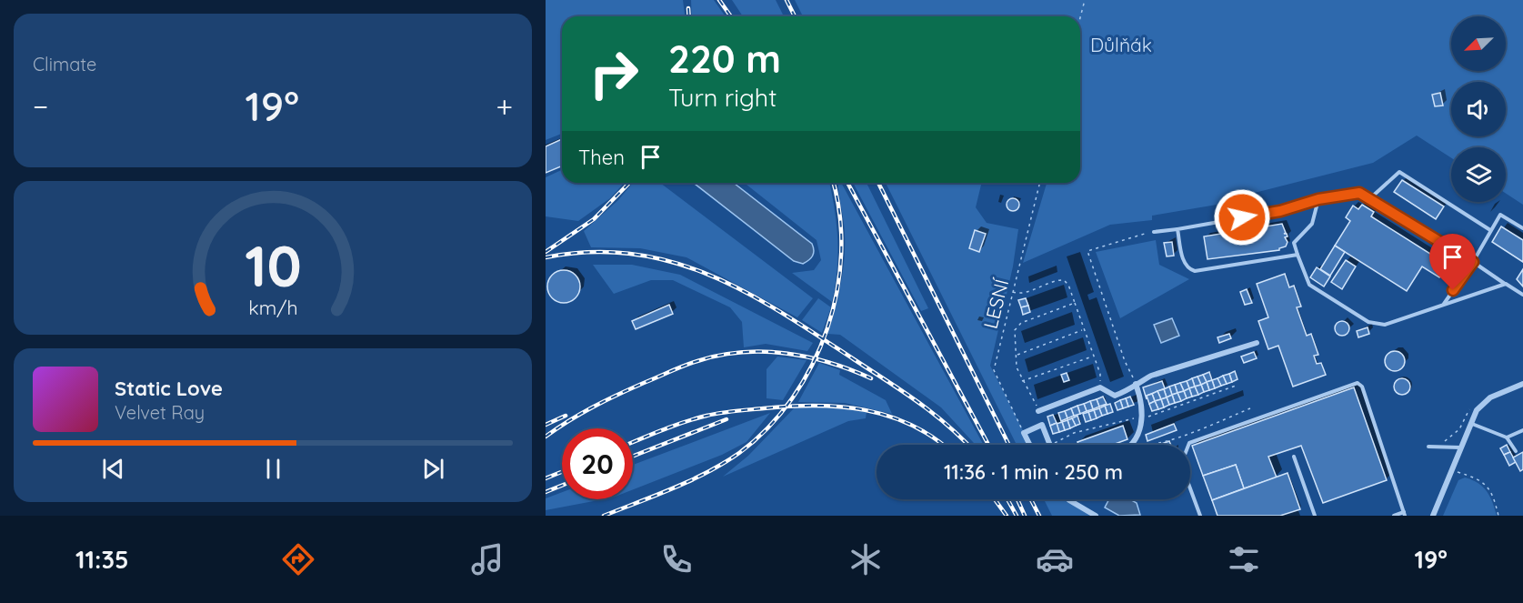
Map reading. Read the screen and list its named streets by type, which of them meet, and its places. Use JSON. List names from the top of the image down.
{
  "streets": {
    "path": ["LESNÍ"]
  },
  "parks": ["Důlňák"],
  "north": "bottom left",
  "page": {
    "tile": "Climate",
    "turn": ["220 m", "Turn right"],
    "heat": ["−", "19°", "+"],
    "then": "Then",
    "song": ["Static Love", "Velvet Ray"],
    "limit": "20",
    "trip": "11:36 · 1 min · 250 m",
    "tabs": ["11:35", "19°"],
    "gauge": ["10", "km/h"]
  }
}
